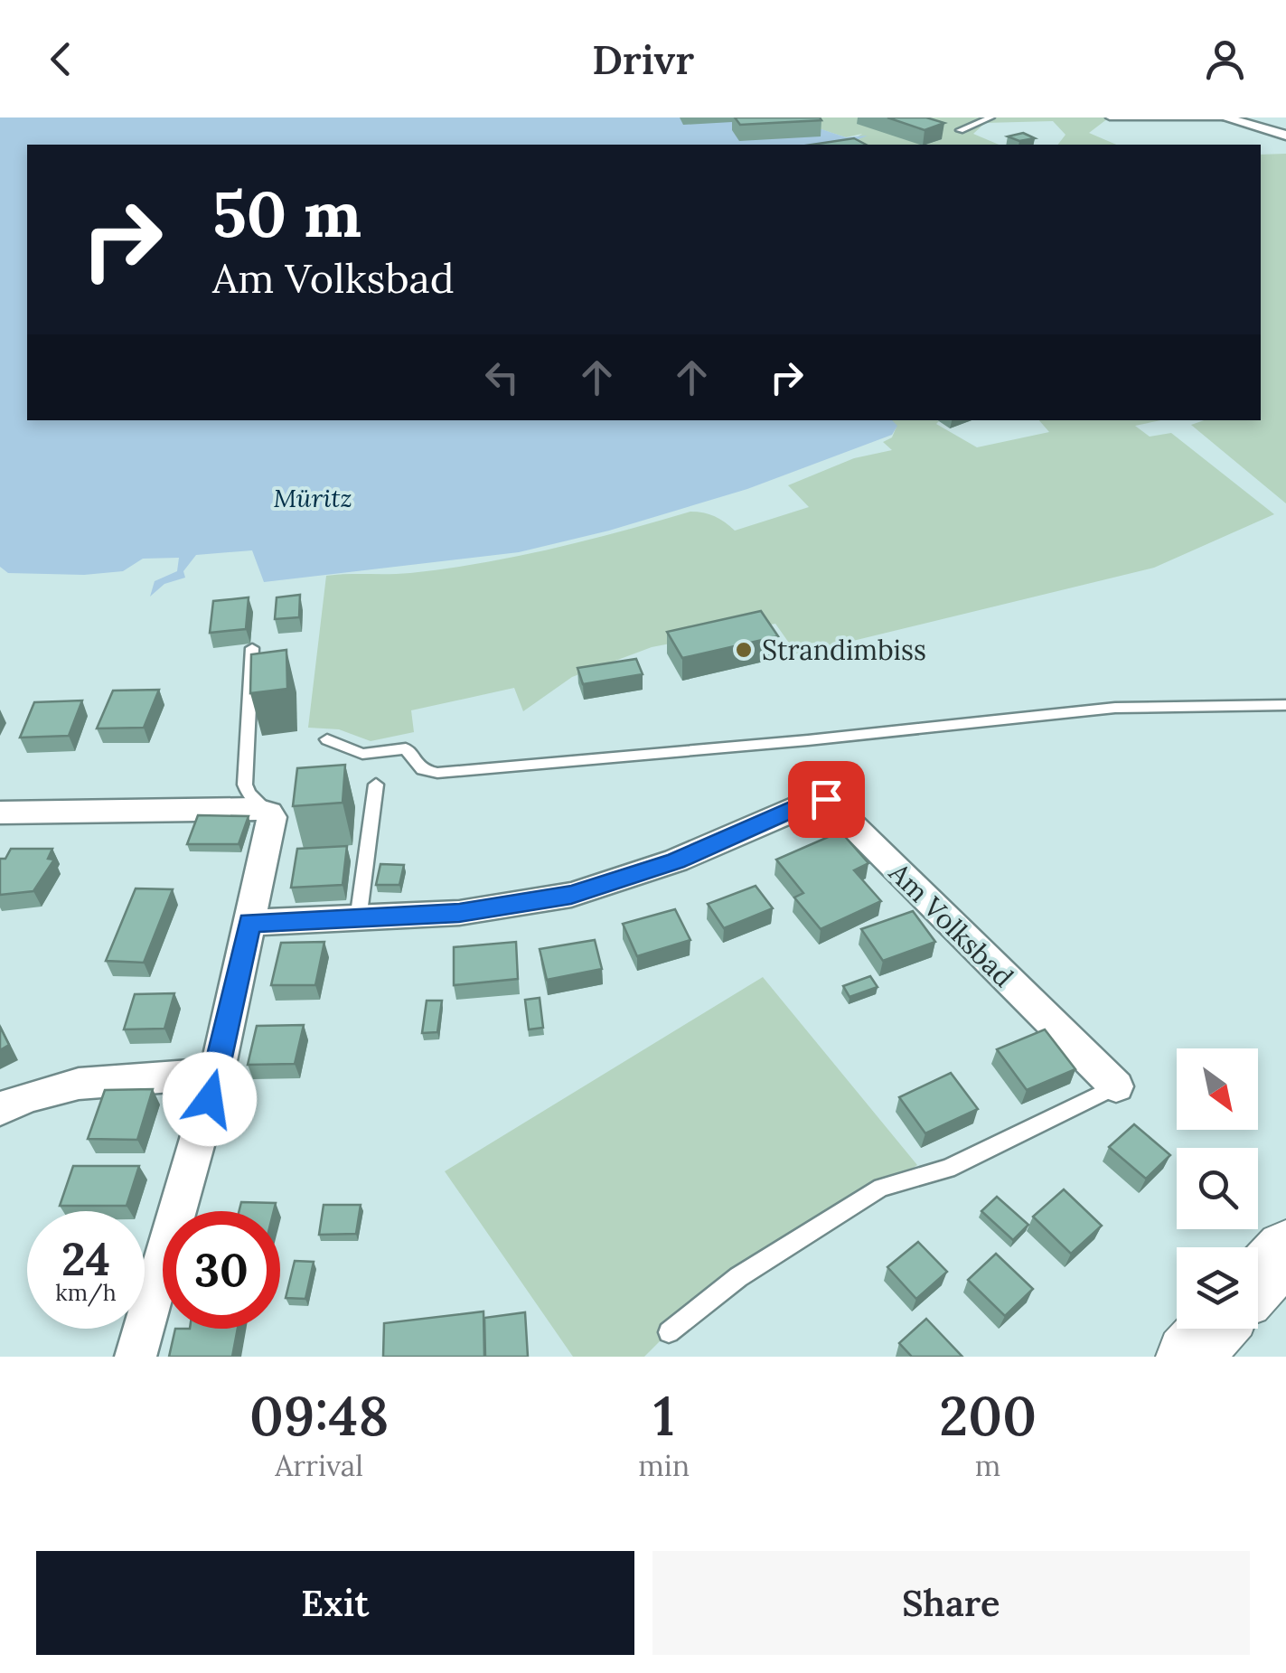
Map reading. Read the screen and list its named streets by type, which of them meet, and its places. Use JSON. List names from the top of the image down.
{
  "streets": {
    "street": ["Am Volksbad"]
  },
  "water": ["Müritz"],
  "places": ["Strandimbiss"],
  "north": "bottom right",
  "page": {
    "header": "Drivr",
    "turn": ["50 m", "Am Volksbad"],
    "speed": "24 km/h",
    "limit": "30",
    "eta": [
      "09:48",
      "Arrival",
      "1",
      "min",
      "200",
      "m"
    ],
    "buttons": ["Exit", "Share"]
  }
}
